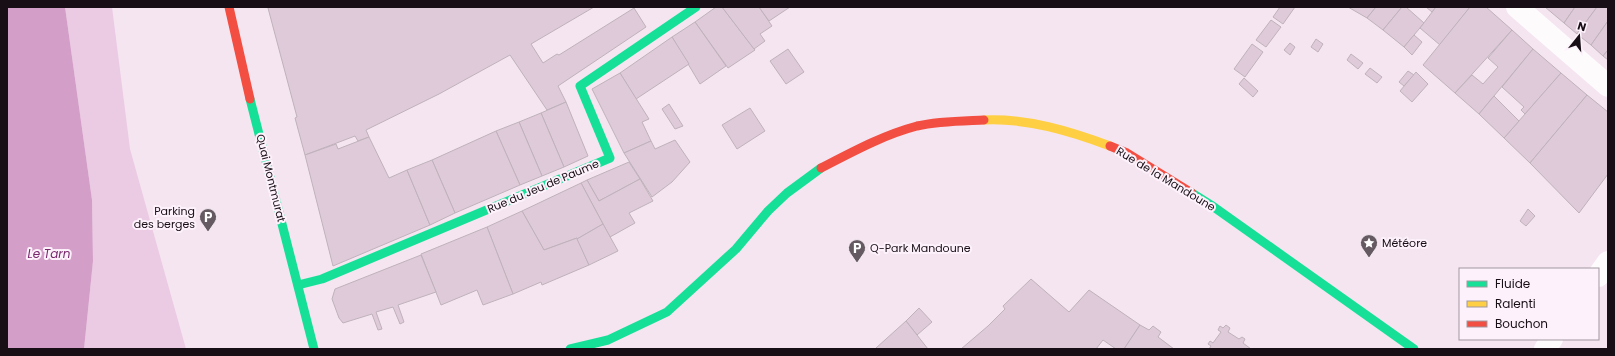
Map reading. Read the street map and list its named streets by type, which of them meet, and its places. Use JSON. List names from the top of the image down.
{
  "streets": {
    "main road": ["Quai Montmurat", "Rue de la Mandoune", "Rue du Jeu de Paume"]
  },
  "crossings": [
    ["Quai Montmurat", "Rue du Jeu de Paume"]
  ],
  "water": ["Le Tarn"],
  "places": {
    "parking": ["Parking des berges", "Q-Park Mandoune"],
    "place": ["Météore"]
  },
  "legend": ["Fluide", "Ralenti", "Bouchon"],
  "north": "top"
}
